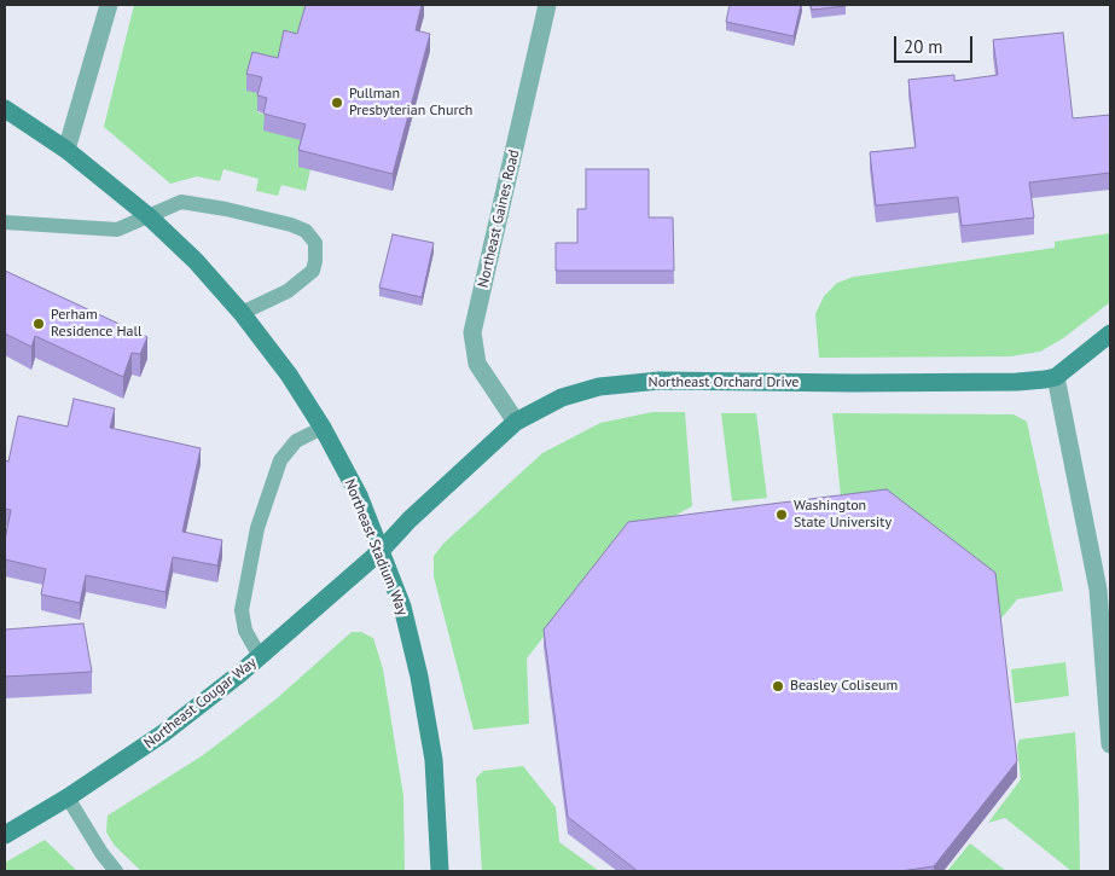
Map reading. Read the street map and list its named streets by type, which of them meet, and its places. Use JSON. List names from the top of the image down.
{
  "streets": {
    "street": [
      "Northeast Gaines Road",
      "Northeast Orchard Drive",
      "Northeast Stadium Way",
      "Northeast Cougar Way"
    ]
  },
  "crossings": [
    ["Northeast Gaines Road", "Northeast Orchard Drive"],
    ["Northeast Orchard Drive", "Northeast Stadium Way"],
    ["Northeast Orchard Drive", "Northeast Cougar Way"],
    ["Northeast Stadium Way", "Northeast Cougar Way"]
  ],
  "places": [
    "Pullman Presbyterian Church",
    "Perham Residence Hall",
    "Washington State University",
    "Beasley Coliseum"
  ],
  "scale_bar": "20 m"
}
